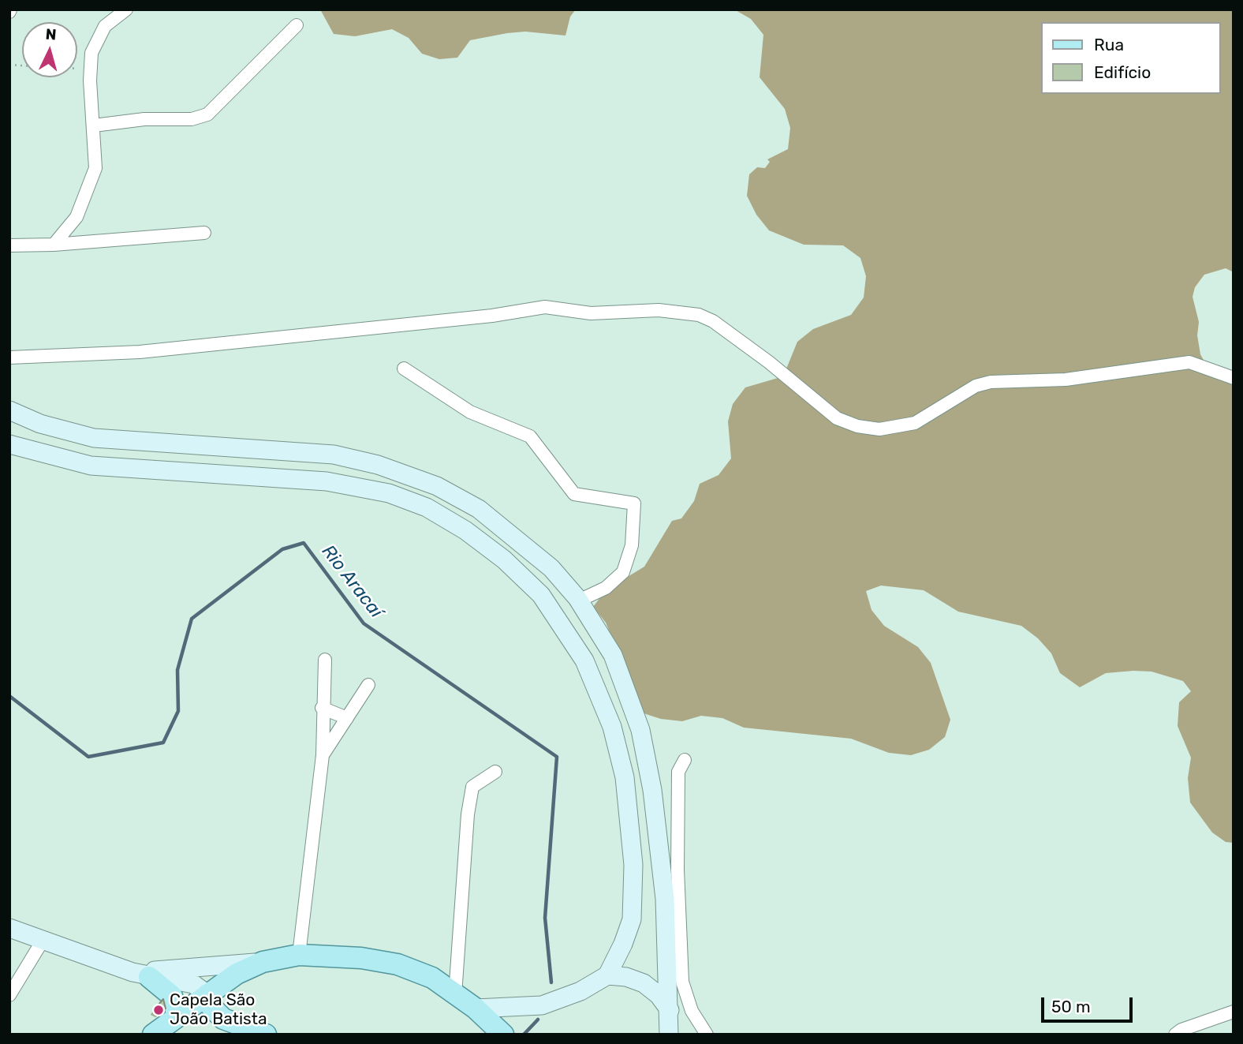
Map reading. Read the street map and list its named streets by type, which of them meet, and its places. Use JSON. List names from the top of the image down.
{
  "water": ["Rio Aracaí"],
  "places": ["Capela São João Batista"],
  "legend": ["Rua", "Edifício"],
  "scale_bar": "50 m",
  "north": "top"
}
